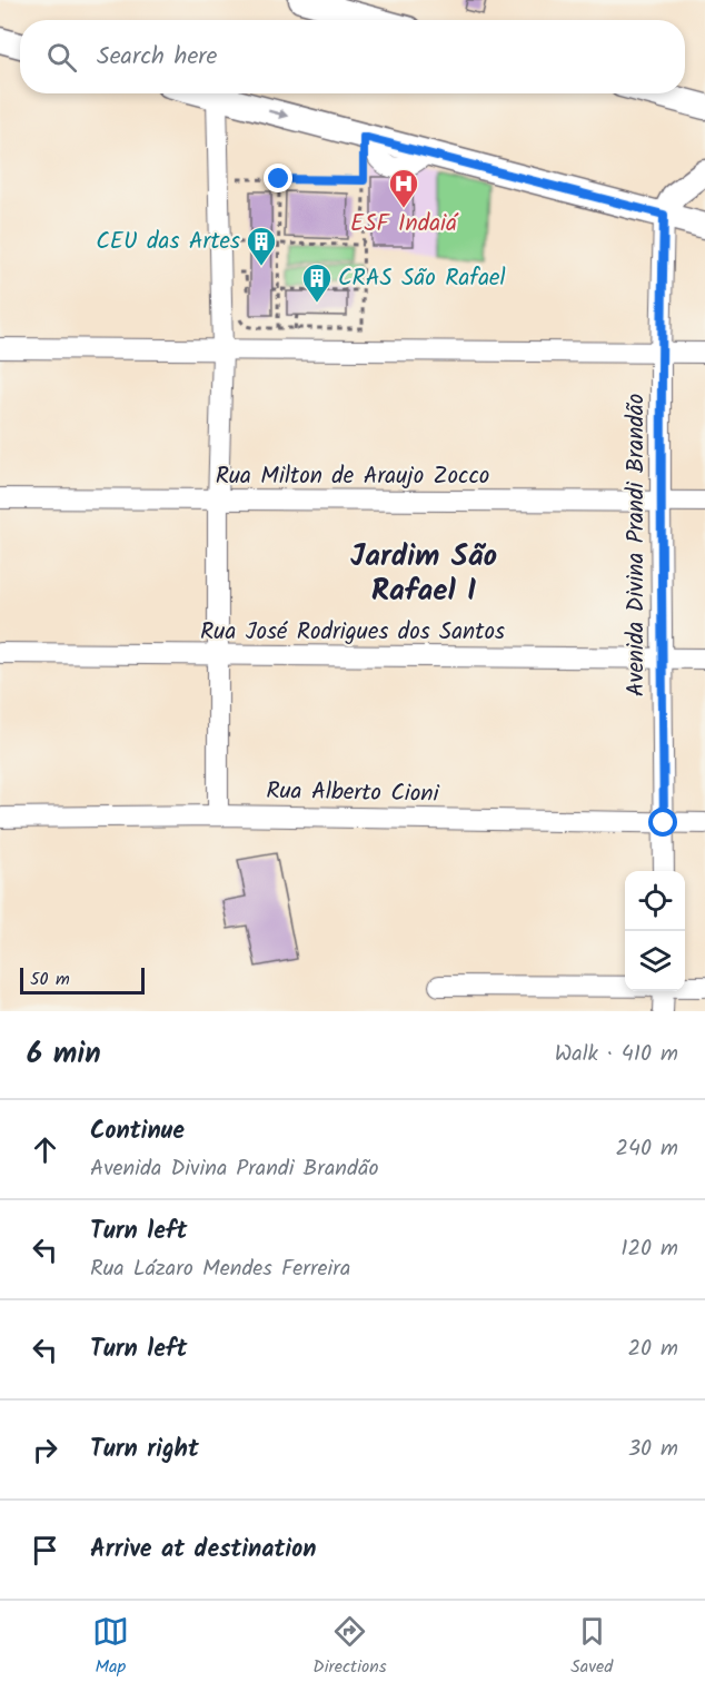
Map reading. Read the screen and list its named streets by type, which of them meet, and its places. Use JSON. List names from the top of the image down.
{
  "streets": {
    "street": [
      "Rua Milton de Araujo Zocco",
      "Avenida Divina Prandi Brandão",
      "Rua José Rodrigues dos Santos",
      "Rua Alberto Cioni"
    ]
  },
  "crossings": [
    ["Rua Milton de Araujo Zocco", "Avenida Divina Prandi Brandão"],
    ["Avenida Divina Prandi Brandão", "Rua José Rodrigues dos Santos"],
    ["Avenida Divina Prandi Brandão", "Rua Alberto Cioni"]
  ],
  "districts": ["Jardim São Rafael I"],
  "places": {
    "hospital": ["ESF Indaiá"],
    "building": ["CEU das Artes", "CRAS São Rafael"]
  },
  "scale_bar": "50 m",
  "page": {
    "search": "Search here",
    "scale": "50 m",
    "heading": ["6 min", "Walk · 410 m"],
    "list": [
      ["Continue", "Avenida Divina Prandi Brandão", "240 m"],
      ["Turn left", "Rua Lázaro Mendes Ferreira", "120 m"],
      ["Turn left", "20 m"],
      ["Turn right", "30 m"],
      "Arrive at destination"
    ],
    "nav": ["Map", "Directions", "Saved"]
  }
}
